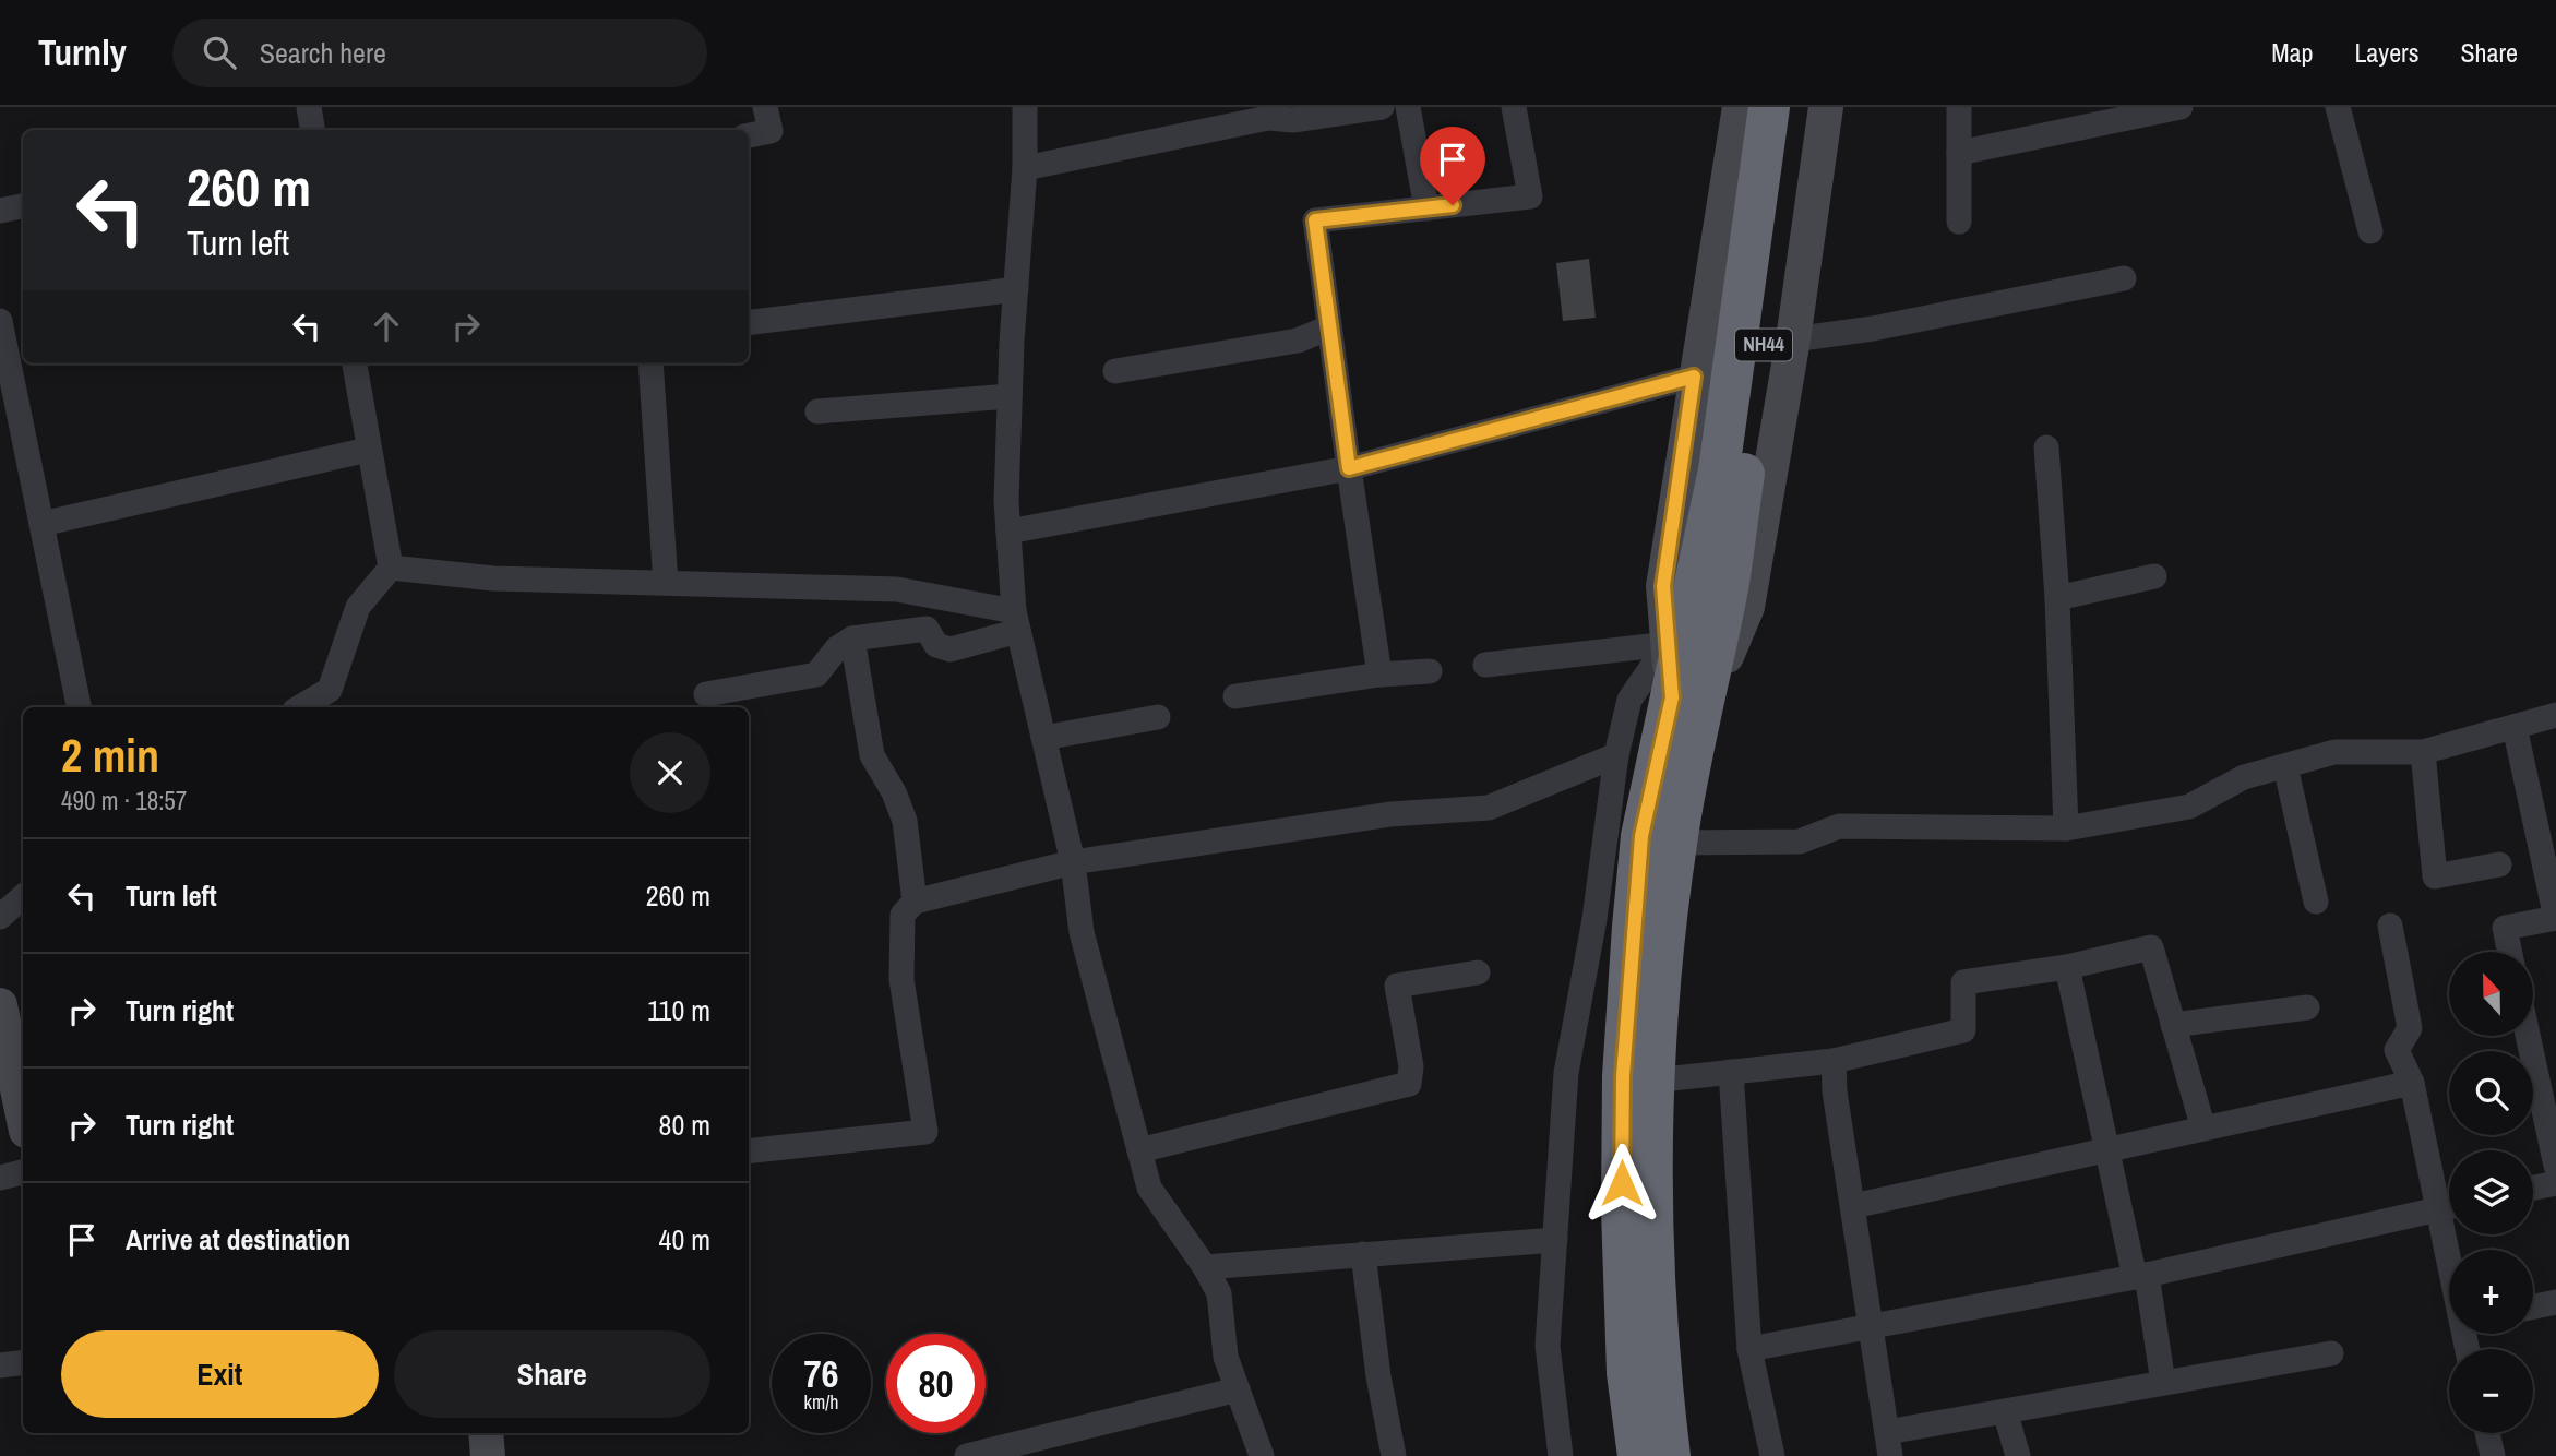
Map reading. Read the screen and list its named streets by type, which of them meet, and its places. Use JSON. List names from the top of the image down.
{
  "streets": {
    "highway": ["NH44"]
  },
  "north": "top",
  "page": {
    "header": "Turnly",
    "search": "Search here",
    "nav": ["Map", "Layers", "Share"],
    "turn": ["260 m", "Turn left"],
    "heading": ["2 min", "490 m · 18:57"],
    "list": [
      {
        "name": "Turn left",
        "value": "260 m"
      },
      {
        "name": "Turn right",
        "value": "110 m"
      },
      {
        "name": "Turn right",
        "value": "80 m"
      },
      {
        "name": "Arrive at destination",
        "value": "40 m"
      }
    ],
    "map_buttons": ["+", "−"],
    "buttons": ["Exit", "Share"],
    "speed": "76 km/h",
    "limit": "80"
  }
}
